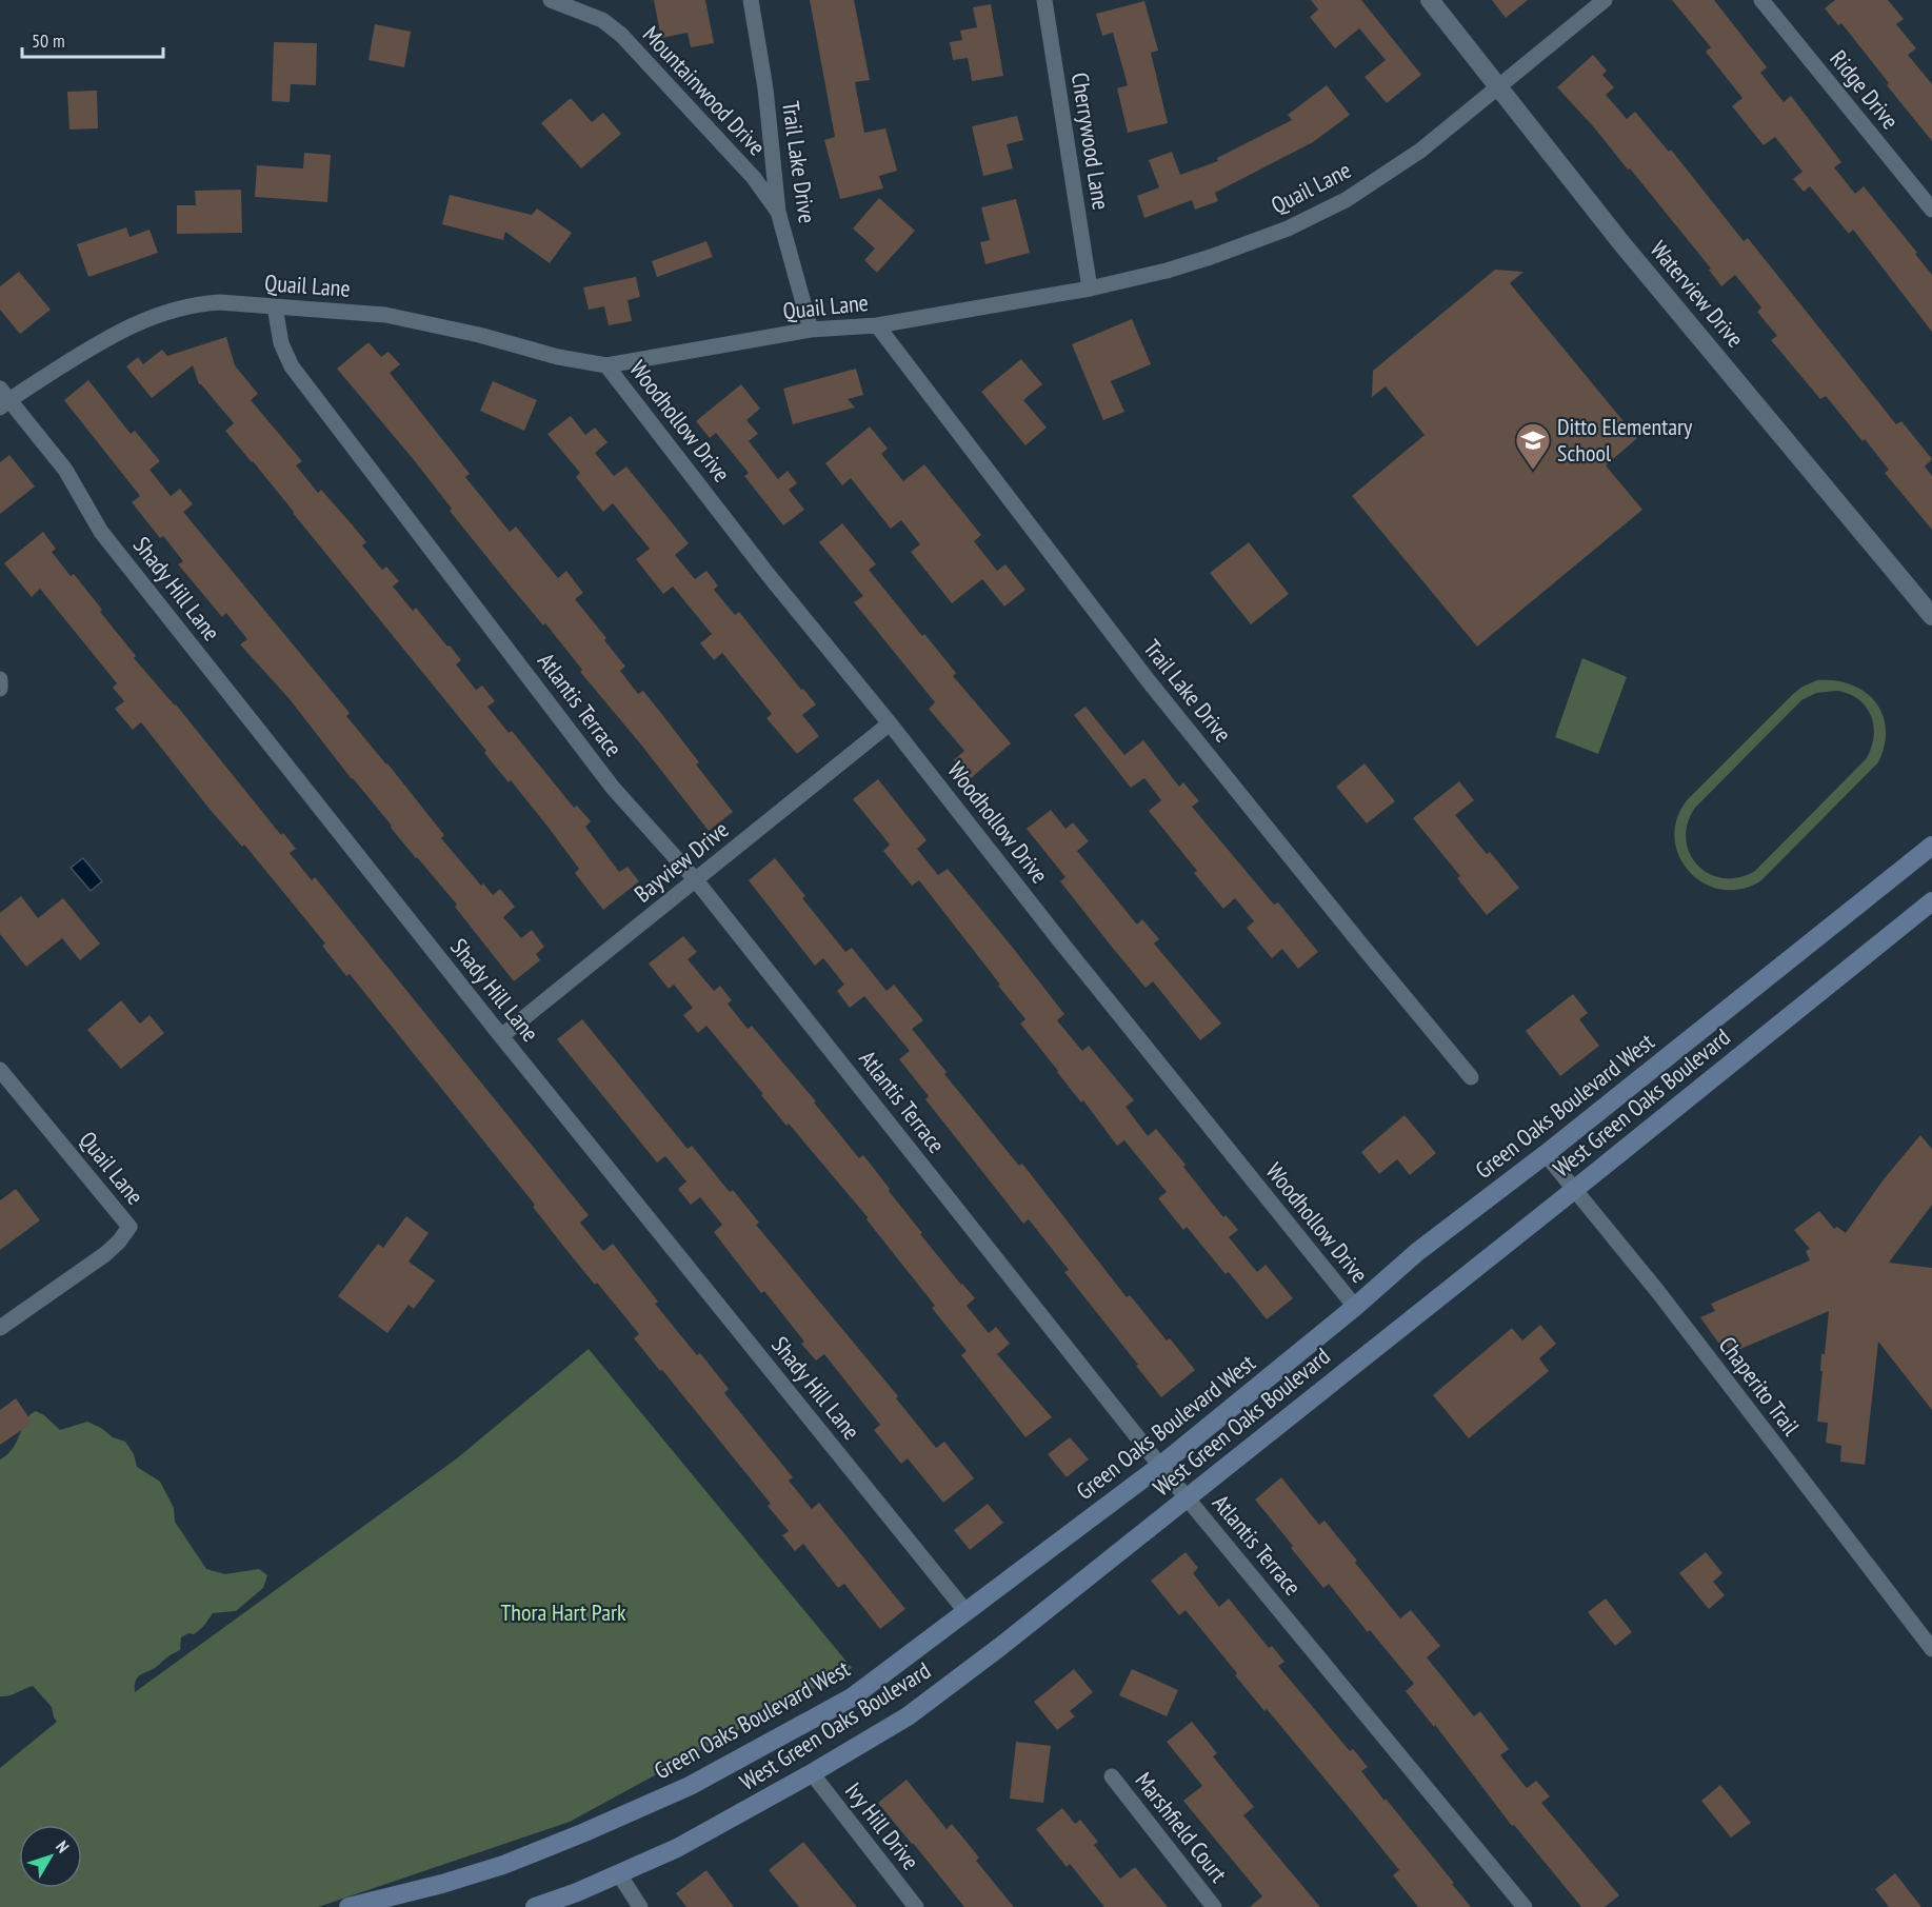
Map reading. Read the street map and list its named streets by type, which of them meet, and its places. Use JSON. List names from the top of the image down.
{
  "streets": {
    "main road": ["West Green Oaks Boulevard", "Green Oaks Boulevard West"],
    "street": [
      "Ridge Drive",
      "Mountainwood Drive",
      "Cherrywood Lane",
      "Trail Lake Drive",
      "Quail Lane",
      "Waterview Drive",
      "Woodhollow Drive",
      "Shady Hill Lane",
      "Atlantis Terrace",
      "Bayview Drive",
      "Chaperito Trail",
      "Ivy Hill Drive",
      "Marshfield Court"
    ]
  },
  "crossings": [
    ["Mountainwood Drive", "Trail Lake Drive"],
    ["Cherrywood Lane", "Quail Lane"],
    ["Trail Lake Drive", "Quail Lane"],
    ["Quail Lane", "Waterview Drive"],
    ["Quail Lane", "Woodhollow Drive"],
    ["Quail Lane", "Shady Hill Lane"],
    ["Quail Lane", "Atlantis Terrace"],
    ["Woodhollow Drive", "Bayview Drive"],
    ["Woodhollow Drive", "Green Oaks Boulevard West"],
    ["Shady Hill Lane", "Bayview Drive"],
    ["Shady Hill Lane", "Green Oaks Boulevard West"],
    ["Atlantis Terrace", "Bayview Drive"],
    ["Atlantis Terrace", "West Green Oaks Boulevard"],
    ["Atlantis Terrace", "Green Oaks Boulevard West"],
    ["West Green Oaks Boulevard", "Chaperito Trail"],
    ["West Green Oaks Boulevard", "Ivy Hill Drive"],
    ["Green Oaks Boulevard West", "Chaperito Trail"]
  ],
  "parks": ["Thora Hart Park"],
  "places": {
    "school or university": ["Ditto Elementary School"]
  },
  "scale_bar": "50 m",
  "north": "top right"
}
